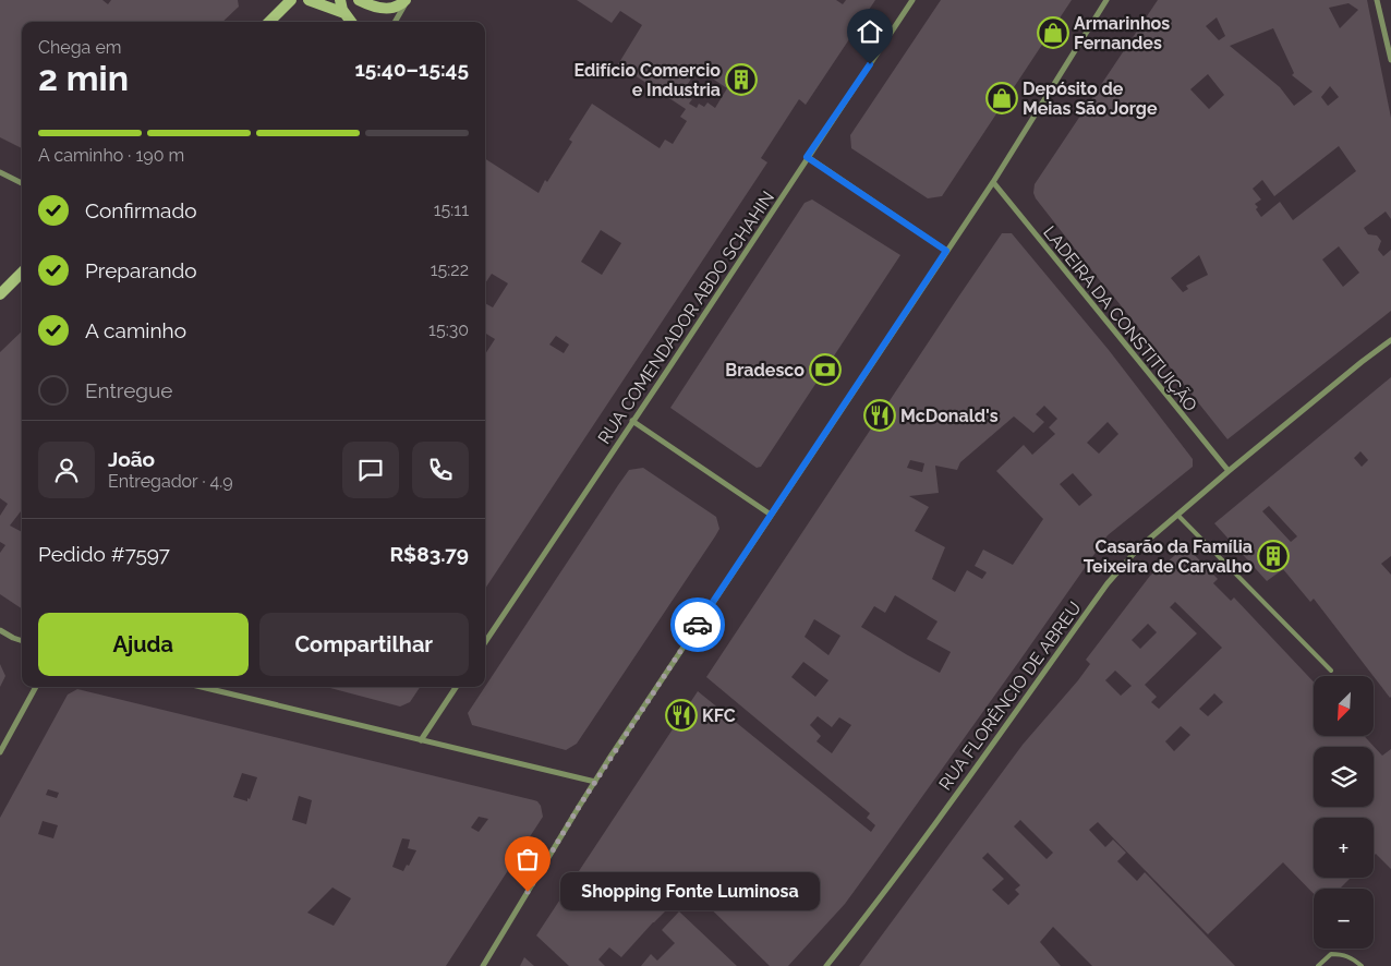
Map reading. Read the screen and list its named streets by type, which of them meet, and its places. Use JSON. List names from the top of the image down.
{
  "streets": {
    "street": ["RUA COMENDADOR ABDO SCHAHIN", "LADEIRA DA CONSTITUIÇÃO", "RUA FLORÊNCIO DE ABREU"]
  },
  "crossings": [
    ["LADEIRA DA CONSTITUIÇÃO", "RUA FLORÊNCIO DE ABREU"]
  ],
  "places": {
    "shop": ["Armarinhos Fernandes", "Depósito de Meias São Jorge"],
    "building": ["Edifício Comercio e Industria", "Casarão da Família Teixeira de Carvalho"],
    "bank": ["Bradesco"],
    "restaurant": ["McDonald's", "KFC"],
    "other": ["Shopping Fonte Luminosa"]
  },
  "north": "bottom left",
  "page": {
    "heading": ["2 min", "Chega em", "15:40–15:45"],
    "panel": [
      "João",
      "Entregador · 4.9",
      "Pedido #7597",
      "R$83.79"
    ],
    "bar": "A caminho · 190 m",
    "list": [
      ["Confirmado", "15:11"],
      ["Preparando", "15:22"],
      ["A caminho", "15:30"],
      "Entregue"
    ],
    "buttons": ["Ajuda", "Compartilhar"],
    "map_buttons": ["+", "−"],
    "bubble": "Shopping Fonte Luminosa"
  }
}
